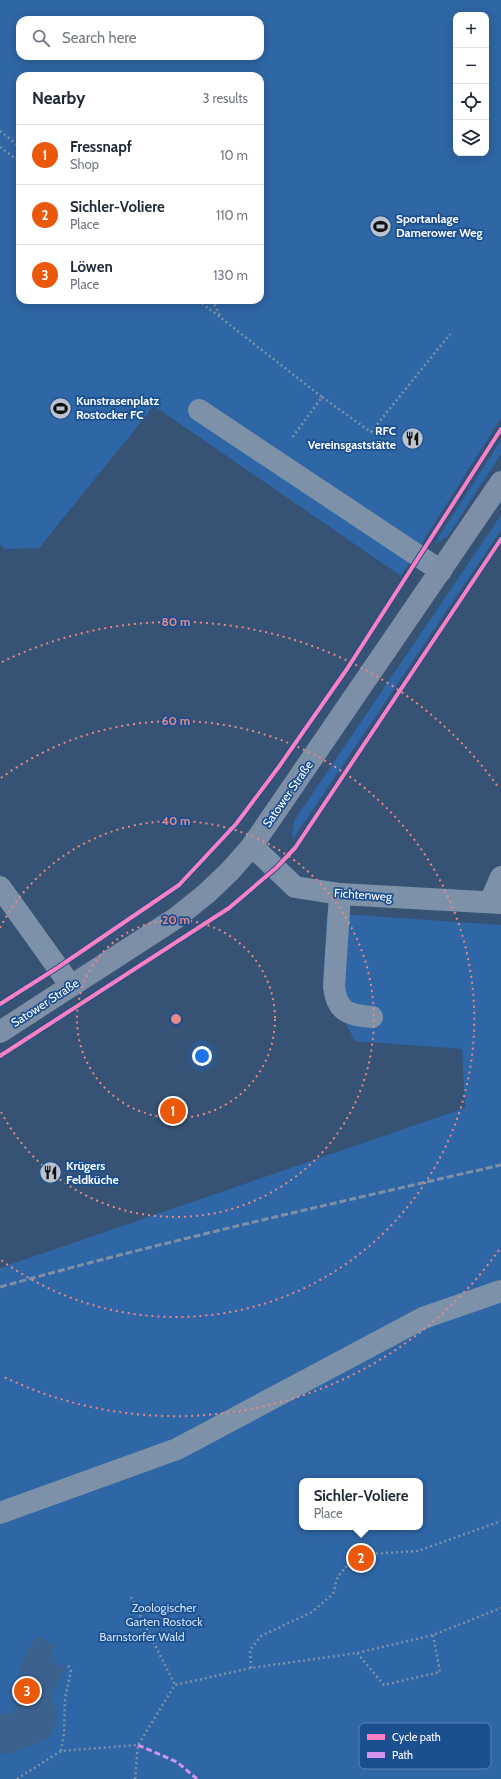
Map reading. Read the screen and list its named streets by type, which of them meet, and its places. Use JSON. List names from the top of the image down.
{
  "streets": {
    "main road": ["Satower Straße"],
    "street": ["Fichtenweg"]
  },
  "crossings": [
    ["Satower Straße", "Fichtenweg"]
  ],
  "parks": ["Zoologischer Garten Rostock", "Barnstorfer Wald"],
  "places": {
    "sports": ["Sportanlage Damerower Weg", "Kunstrasenplatz Rostocker FC"],
    "restaurant": ["RFC Vereinsgaststätte", "Krügers Feldküche"]
  },
  "legend": ["Cycle path", "Path"],
  "page": {
    "map_buttons": ["+", "−"],
    "search": "Search here",
    "heading": ["Nearby", "3 results"],
    "list": [
      {
        "mark": "1",
        "name": "Fressnapf",
        "note": "Shop",
        "value": "10 m"
      },
      {
        "mark": "2",
        "name": "Sichler-Voliere",
        "note": "Place",
        "value": "110 m"
      },
      {
        "mark": "3",
        "name": "Löwen",
        "note": "Place",
        "value": "130 m"
      }
    ],
    "pins": ["1", "2", "3"],
    "popup": ["Sichler-Voliere", "Place"]
  },
  "rings": [
    "80 m",
    "60 m",
    "40 m",
    "20 m"
  ]
}
